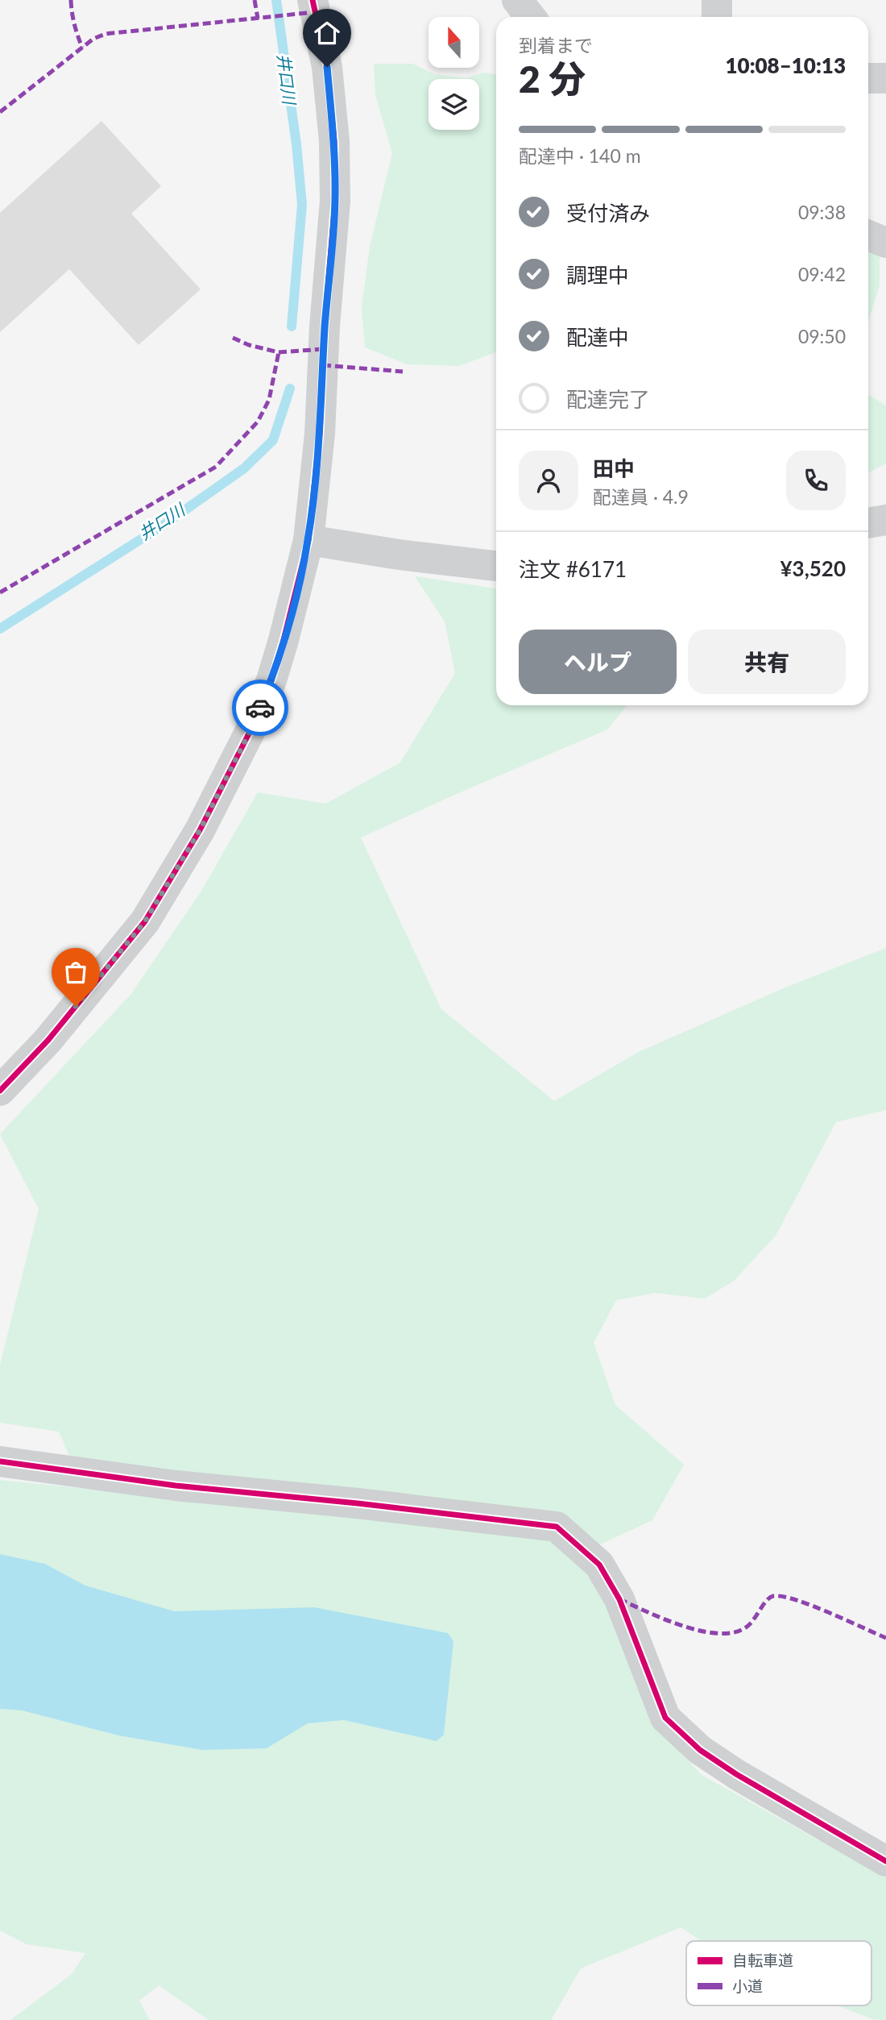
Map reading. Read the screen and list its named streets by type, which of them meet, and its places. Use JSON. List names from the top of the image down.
{
  "water": ["井口川"],
  "legend": ["自転車道", "小道"],
  "north": "top",
  "page": {
    "heading": ["2 分", "到着まで", "10:08–10:13"],
    "panel": [
      "田中",
      "配達員 · 4.9",
      "注文 #6171",
      "¥3,520"
    ],
    "bar": "配達中 · 140 m",
    "list": [
      ["受付済み", "09:38"],
      ["調理中", "09:42"],
      ["配達中", "09:50"],
      "配達完了"
    ],
    "buttons": ["ヘルプ", "共有"]
  }
}
